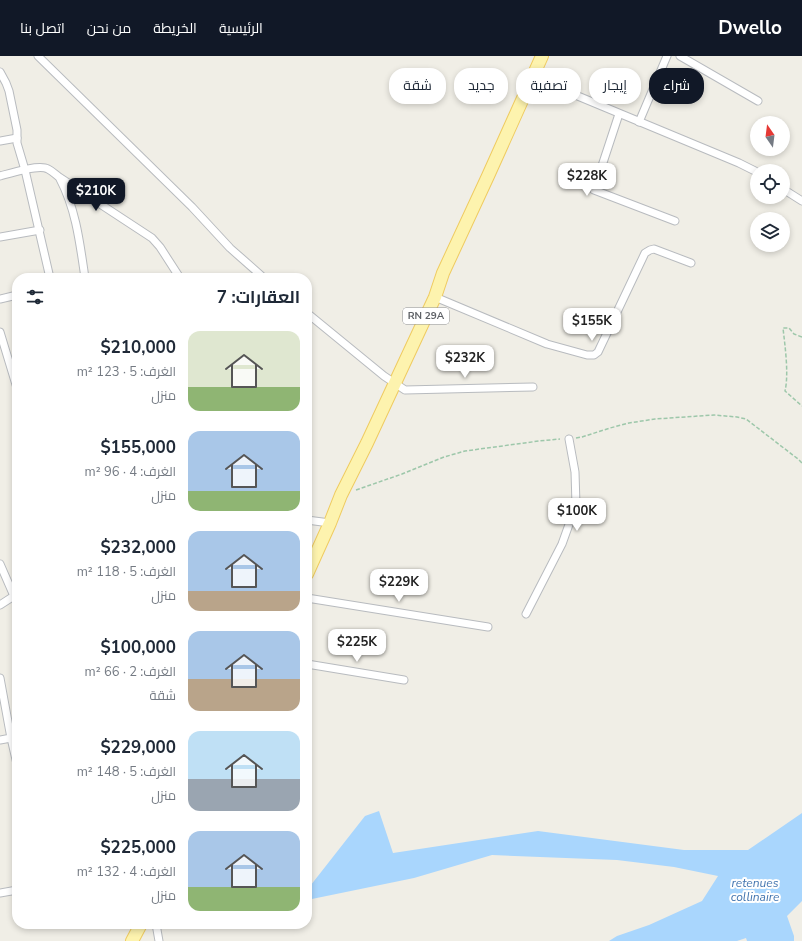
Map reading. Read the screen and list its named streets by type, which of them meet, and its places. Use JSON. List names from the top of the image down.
{
  "streets": {
    "main road": ["RN 29A"]
  },
  "water": ["retenues collinaire"],
  "north": "top",
  "page": {
    "header": "Dwello",
    "nav": [
      "الرئيسية",
      "الخريطة",
      "من نحن",
      "اتصل بنا"
    ],
    "chip": [
      "شراء",
      "إيجار",
      "تصفية",
      "جديد",
      "شقة"
    ],
    "price": [
      "$228K",
      "$210K",
      "$155K",
      "$232K",
      "$100K",
      "$229K",
      "$225K"
    ],
    "heading": "العقارات: 7",
    "list": [
      {
        "name": "$210,000",
        "note": "الغرف: 5 · 123 m² · منزل"
      },
      {
        "name": "$155,000",
        "note": "الغرف: 4 · 96 m² · منزل"
      },
      {
        "name": "$232,000",
        "note": "الغرف: 5 · 118 m² · منزل"
      },
      {
        "name": "$100,000",
        "note": "الغرف: 2 · 66 m² · شقة"
      },
      {
        "name": "$229,000",
        "note": "الغرف: 5 · 148 m² · منزل"
      },
      {
        "name": "$225,000",
        "note": "الغرف: 4 · 132 m² · منزل"
      }
    ]
  }
}
